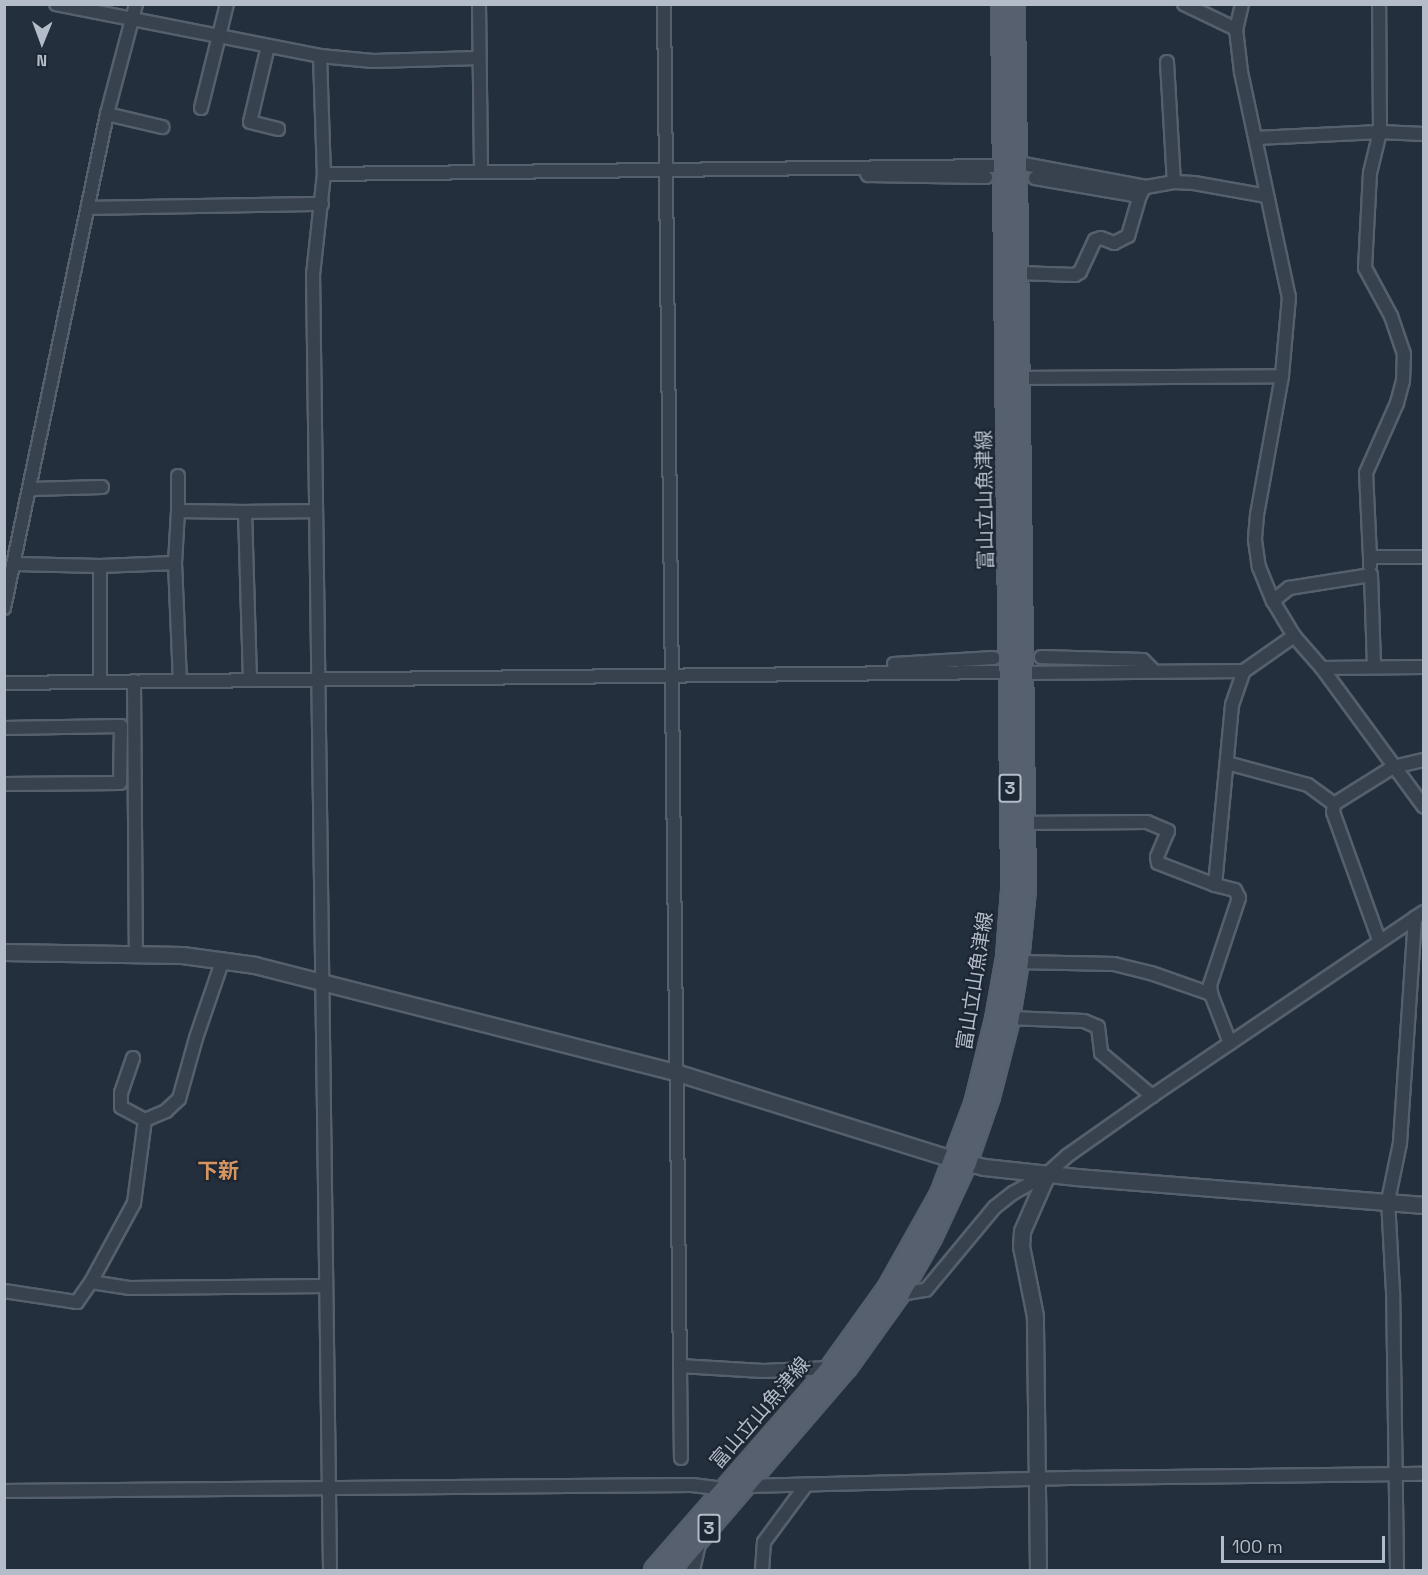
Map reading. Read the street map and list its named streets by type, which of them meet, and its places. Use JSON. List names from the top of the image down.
{
  "streets": {
    "main road": ["富山立山魚津線", "3"]
  },
  "districts": ["下新"],
  "scale_bar": "100 m",
  "north": "bottom"
}
